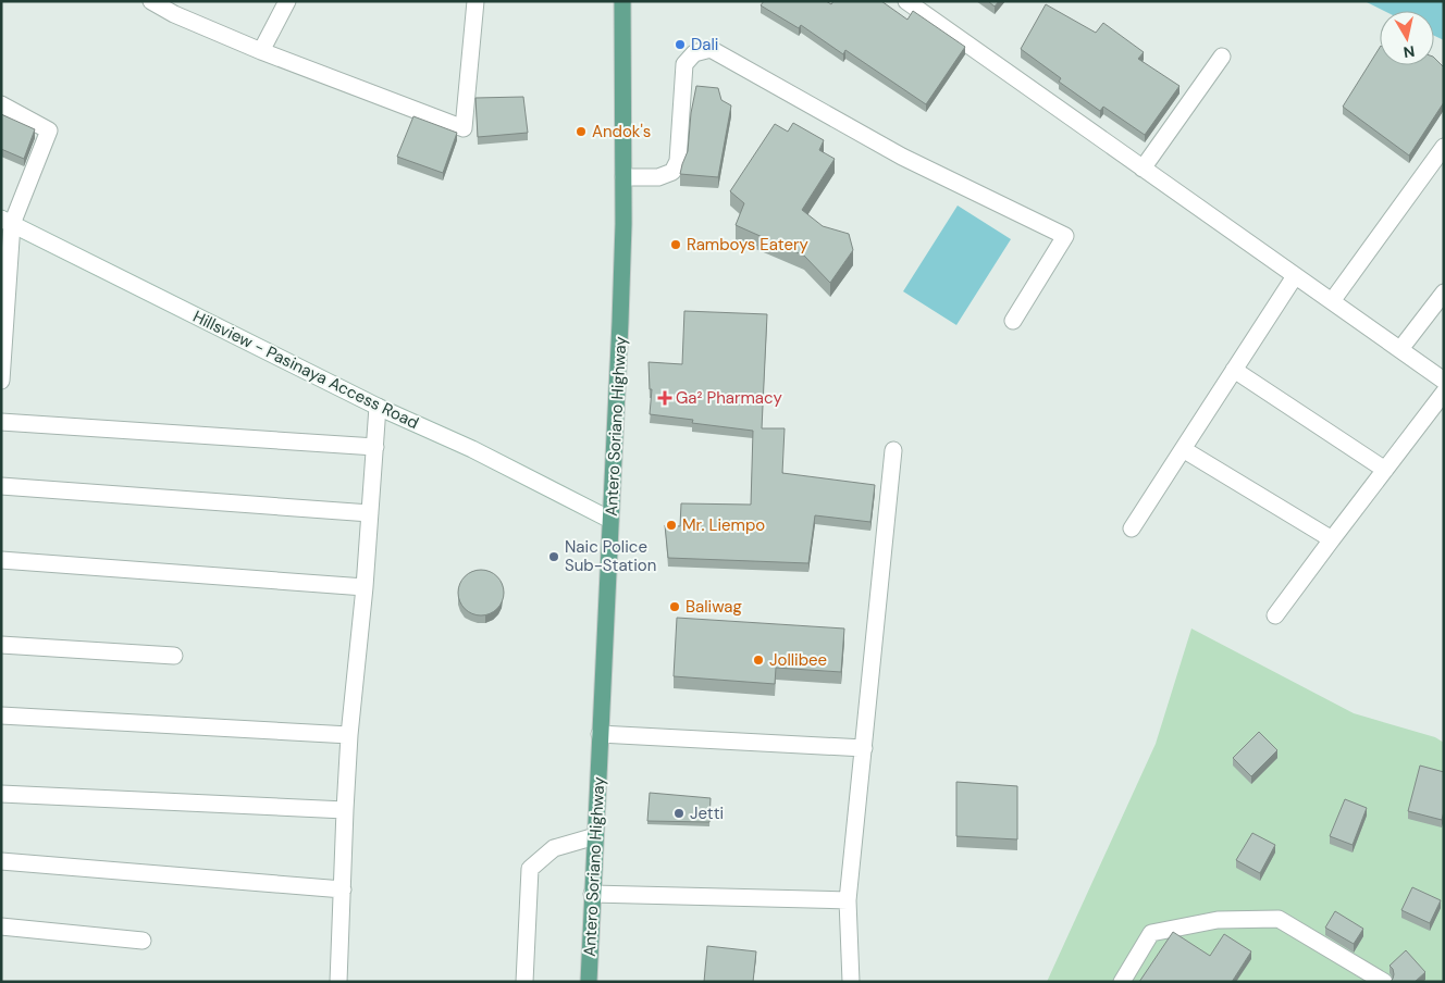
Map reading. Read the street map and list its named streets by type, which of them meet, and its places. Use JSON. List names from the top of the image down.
{
  "streets": {
    "main road": ["Antero Soriano Highway"],
    "street": ["Hillsview - Pasinaya Access Road"]
  },
  "crossings": [
    ["Hillsview - Pasinaya Access Road", "Antero Soriano Highway"]
  ],
  "places": {
    "other": [
      "Dali",
      "Andok's",
      "Ramboys Eatery",
      "Mr. Liempo",
      "Naic Police Sub-Station",
      "Baliwag",
      "Jollibee",
      "Jetti"
    ],
    "health": ["Ga² Pharmacy"]
  },
  "north": "bottom"
}
